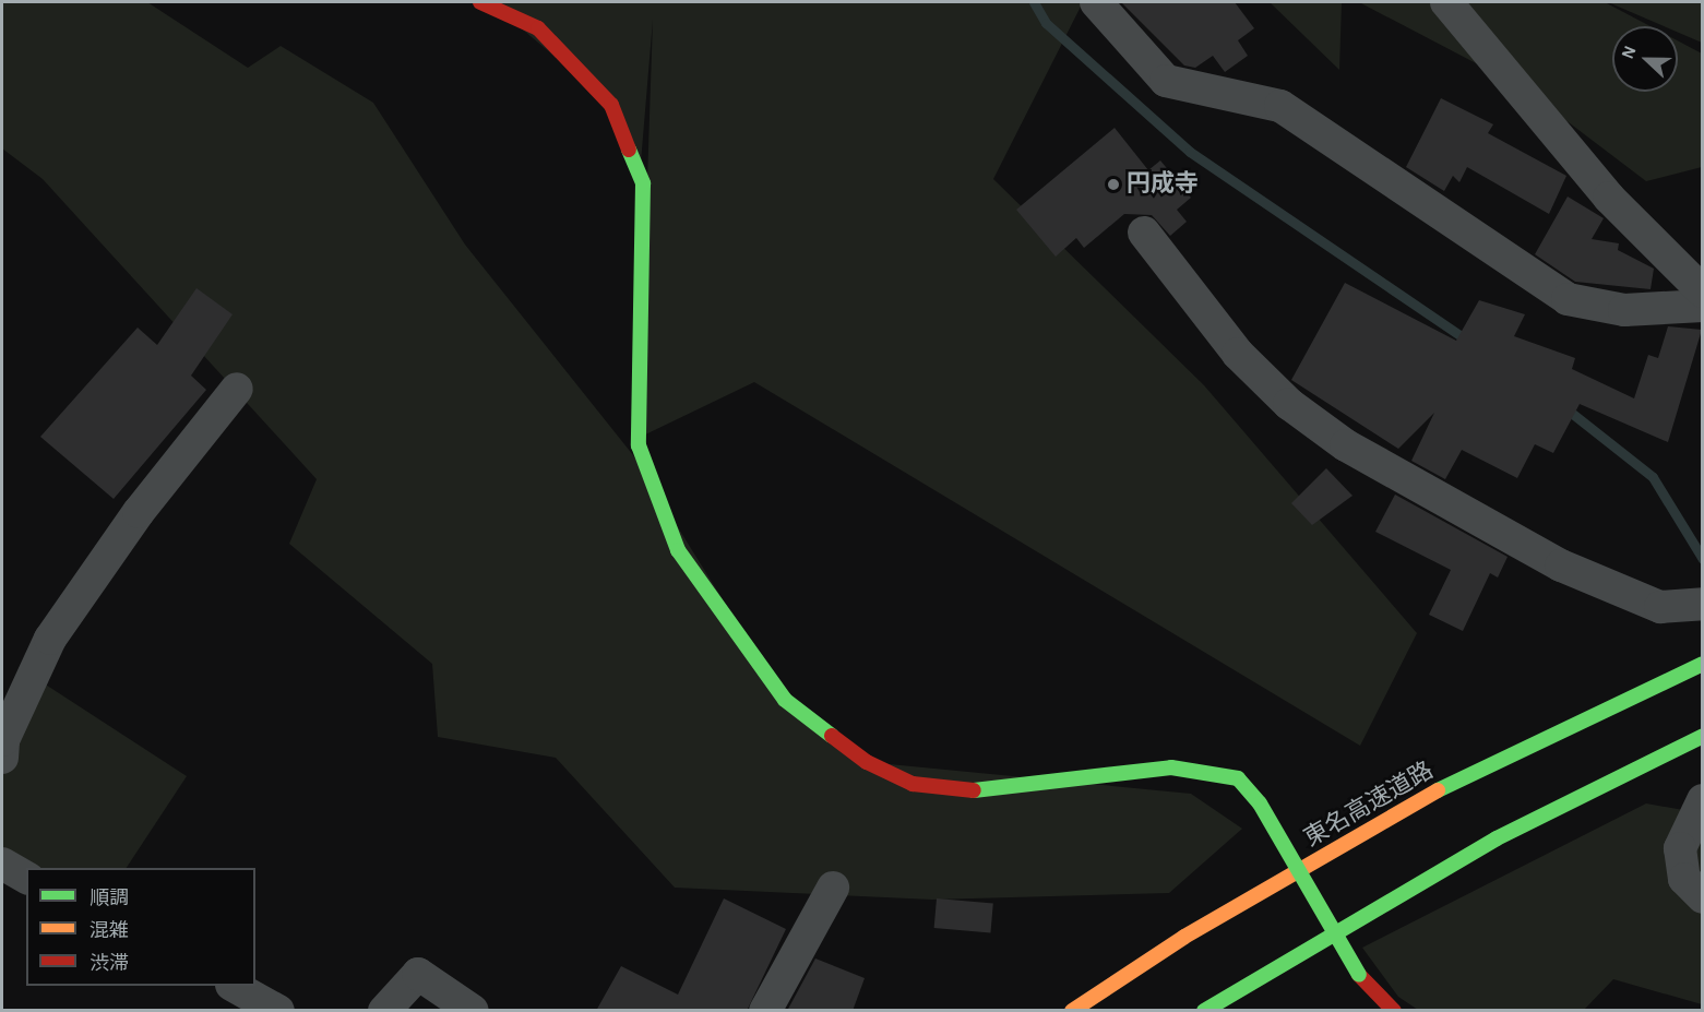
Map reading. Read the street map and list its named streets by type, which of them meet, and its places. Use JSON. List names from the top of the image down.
{
  "streets": {
    "main road": ["東名高速道路"]
  },
  "places": ["円成寺"],
  "legend": ["順調", "混雑", "渋滞"],
  "north": "left"
}
